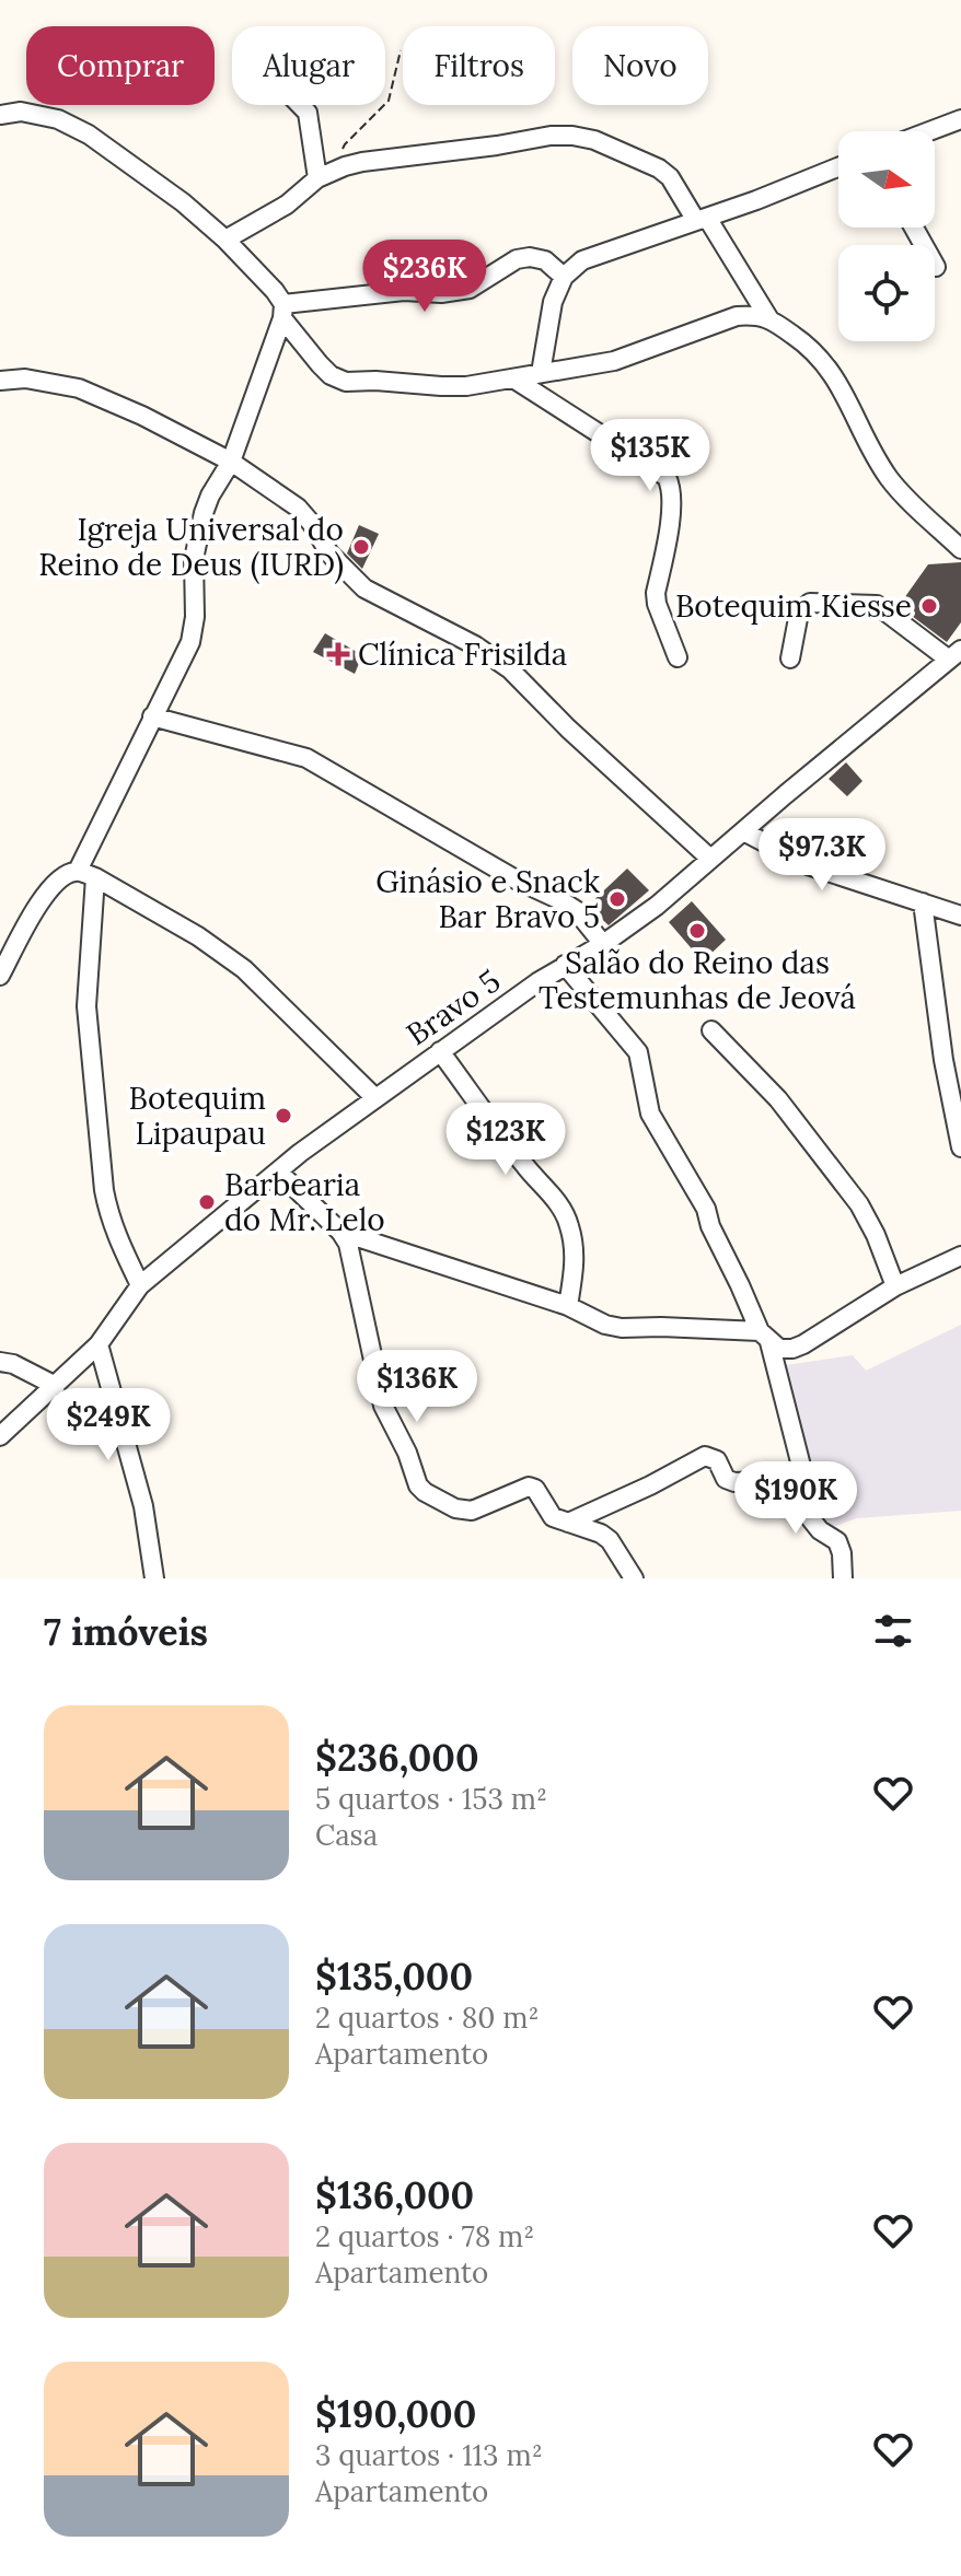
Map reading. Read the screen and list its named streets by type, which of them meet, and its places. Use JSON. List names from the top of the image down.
{
  "streets": {
    "street": ["Bravo 5"]
  },
  "places": {
    "other": [
      "Igreja Universal do Reino de Deus (IURD)",
      "Botequim Kiesse",
      "Ginásio e Snack Bar Bravo 5",
      "Salão do Reino das Testemunhas de Jeová",
      "Botequim Lipaupau",
      "Barbearia do Mr. Lelo"
    ],
    "health": ["Clínica Frisilda"]
  },
  "north": "right",
  "page": {
    "chip": [
      "Comprar",
      "Alugar",
      "Filtros",
      "Novo"
    ],
    "price": [
      "$236K",
      "$135K",
      "$97.3K",
      "$123K",
      "$136K",
      "$249K",
      "$190K"
    ],
    "heading": "7 imóveis",
    "list": [
      {
        "name": "$236,000",
        "note": "5 quartos · 153 m² · Casa"
      },
      {
        "name": "$135,000",
        "note": "2 quartos · 80 m² · Apartamento"
      },
      {
        "name": "$136,000",
        "note": "2 quartos · 78 m² · Apartamento"
      },
      {
        "name": "$190,000",
        "note": "3 quartos · 113 m² · Apartamento"
      }
    ]
  }
}
